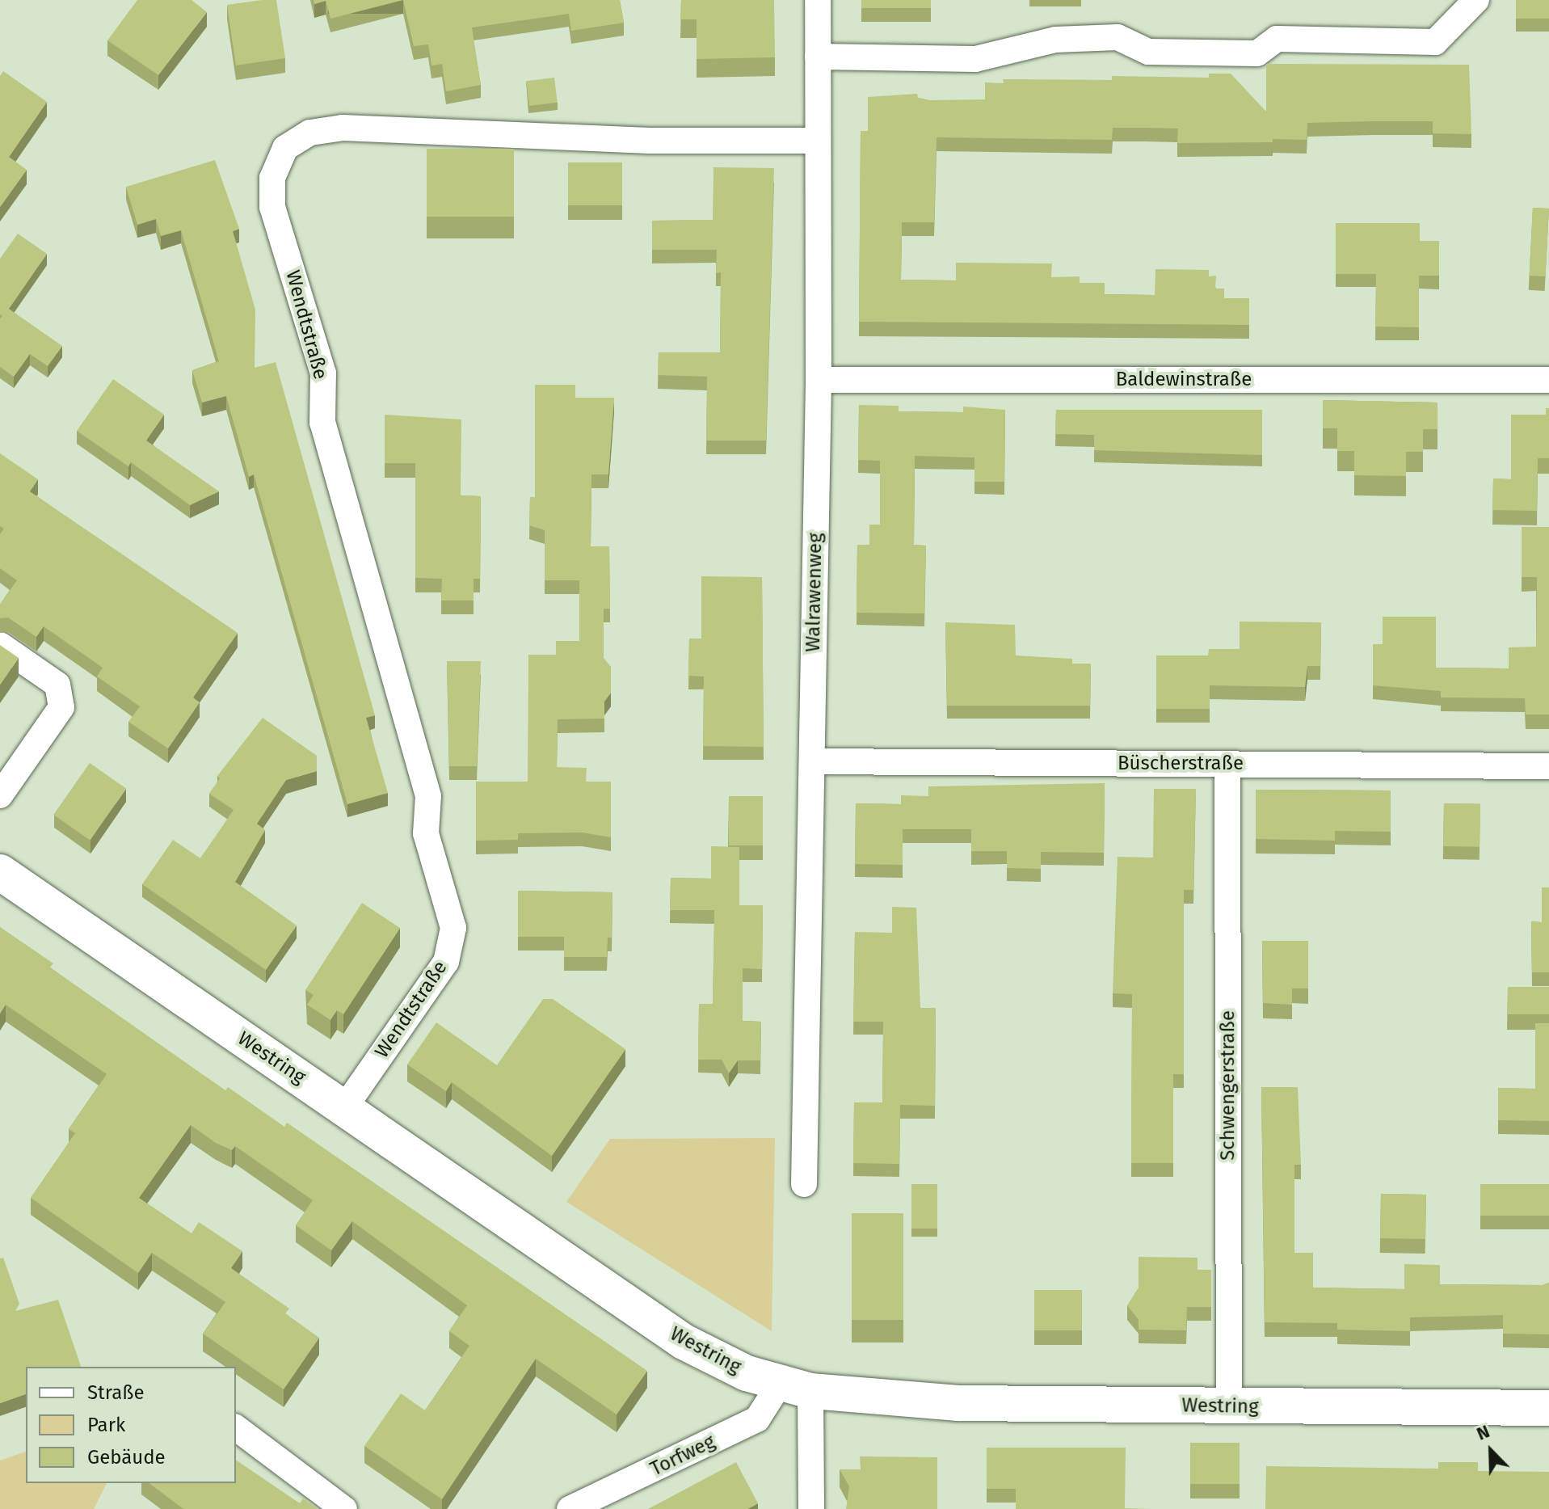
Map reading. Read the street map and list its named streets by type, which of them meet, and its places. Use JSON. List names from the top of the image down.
{
  "streets": {
    "main road": ["Westring"],
    "street": [
      "Wendtstraße",
      "Baldewinstraße",
      "Walrawenweg",
      "Büscherstraße",
      "Schwengerstraße",
      "Torfweg"
    ]
  },
  "crossings": [
    ["Wendtstraße", "Walrawenweg"],
    ["Wendtstraße", "Westring"],
    ["Baldewinstraße", "Walrawenweg"],
    ["Walrawenweg", "Büscherstraße"],
    ["Büscherstraße", "Schwengerstraße"],
    ["Westring", "Schwengerstraße"],
    ["Westring", "Torfweg"]
  ],
  "legend": ["Straße", "Park", "Gebäude"],
  "north": "top left"
}
